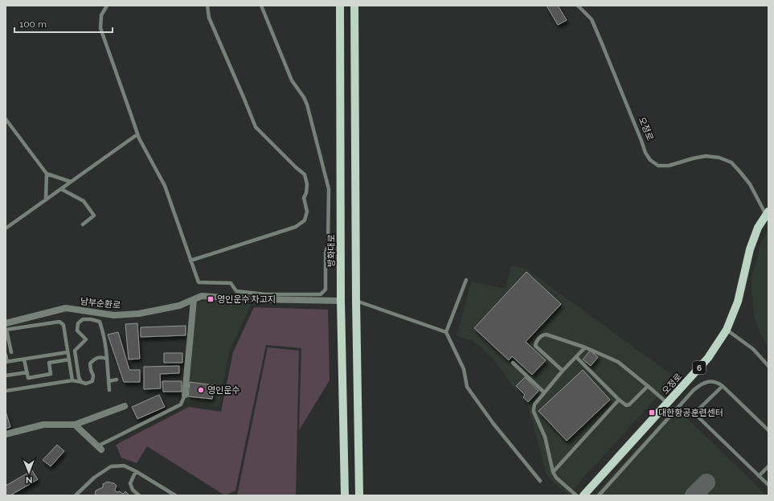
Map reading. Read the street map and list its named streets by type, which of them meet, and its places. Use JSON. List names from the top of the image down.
{
  "streets": {
    "main road": ["오정로", "방화대로", "6"],
    "street": ["남부순환로"]
  },
  "crossings": [
    ["방화대로", "남부순환로"]
  ],
  "places": {
    "transit": ["영인운수.차고지", "대한항공훈련센터"],
    "other": ["영인운수"]
  },
  "scale_bar": "100 m",
  "north": "bottom"
}
